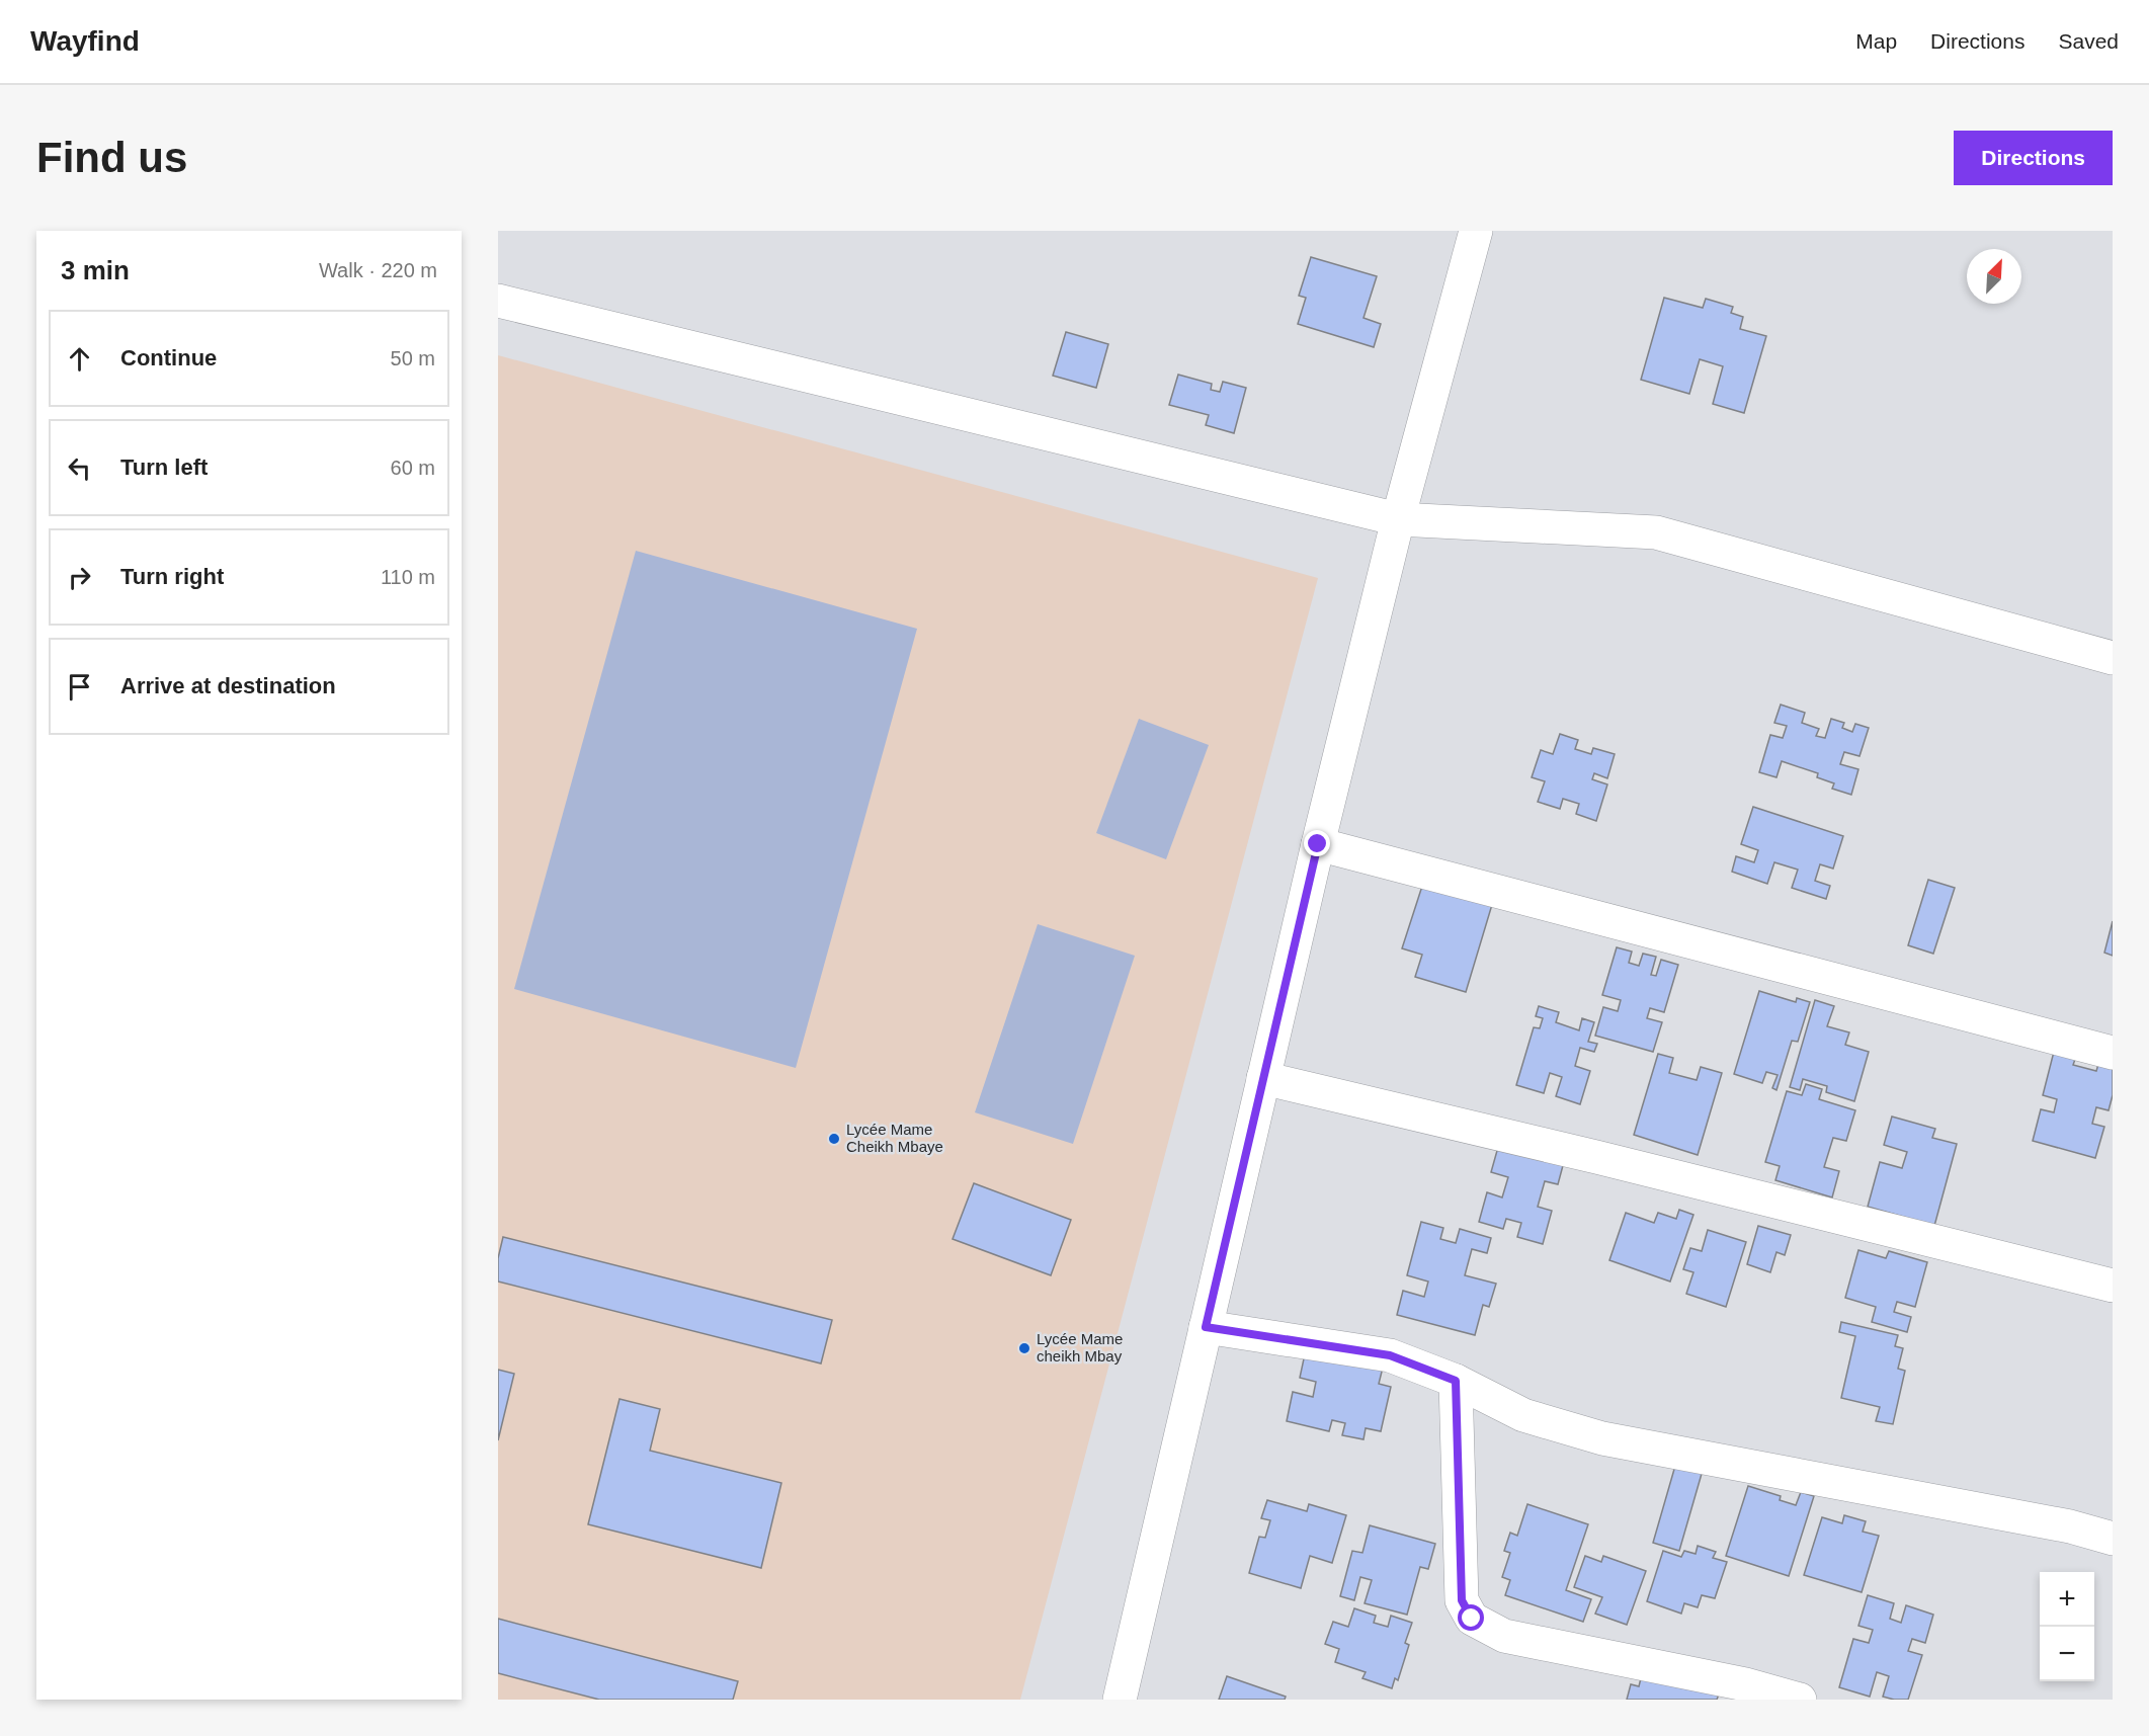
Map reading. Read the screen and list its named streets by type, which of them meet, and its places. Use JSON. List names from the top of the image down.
{
  "places": ["Lycée Mame Cheikh Mbaye", "Lycée Mame cheikh Mbay"],
  "north": "top right",
  "page": {
    "header": "Wayfind",
    "nav": ["Map", "Directions", "Saved"],
    "buttons": "Directions",
    "title": "Find us",
    "heading": ["3 min", "Walk · 220 m"],
    "list": [
      ["Continue", "50 m"],
      ["Turn left", "60 m"],
      ["Turn right", "110 m"],
      "Arrive at destination"
    ],
    "map_buttons": ["+", "−"]
  }
}
